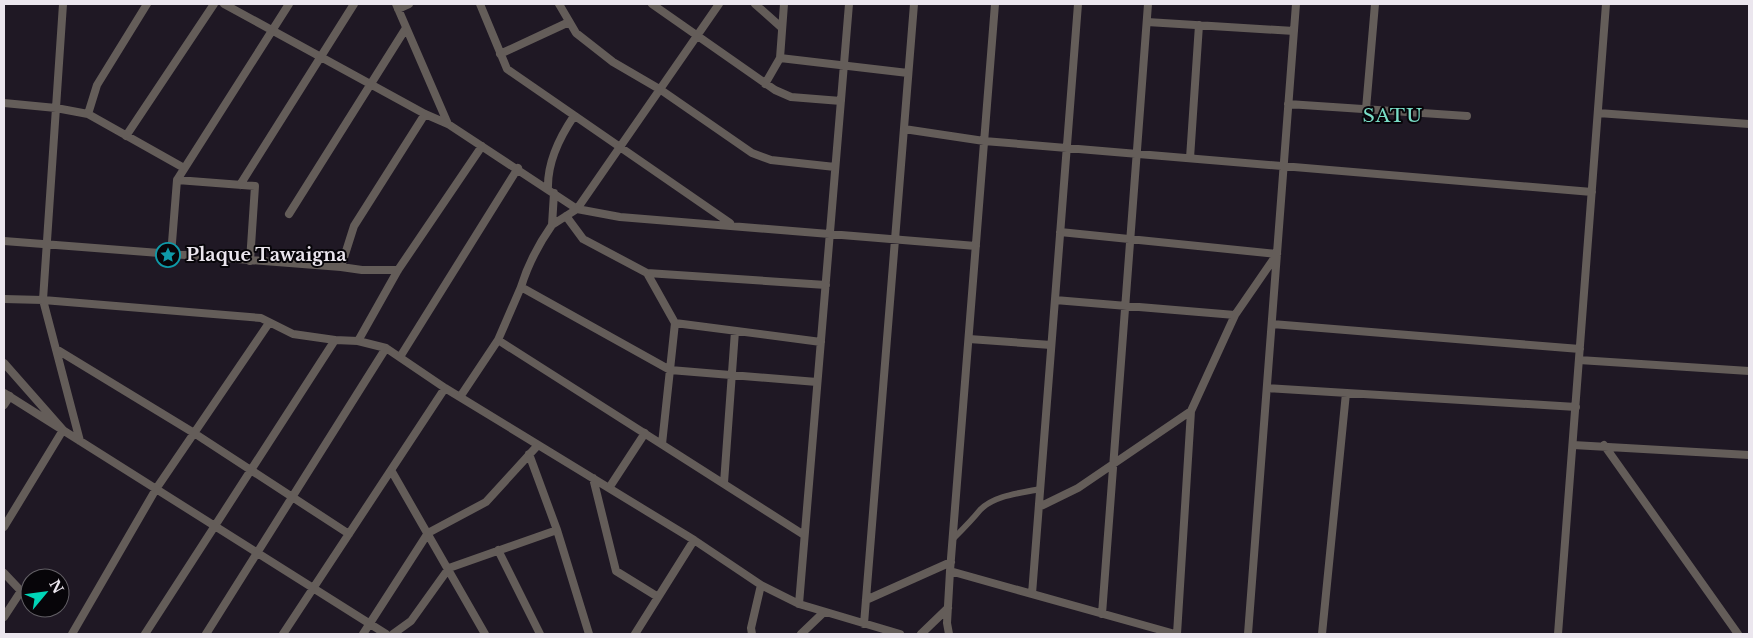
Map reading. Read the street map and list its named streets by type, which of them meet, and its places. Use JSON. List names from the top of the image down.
{
  "districts": ["SATU"],
  "places": {
    "place": ["Plaque Tawaigna"]
  },
  "north": "top right"
}
